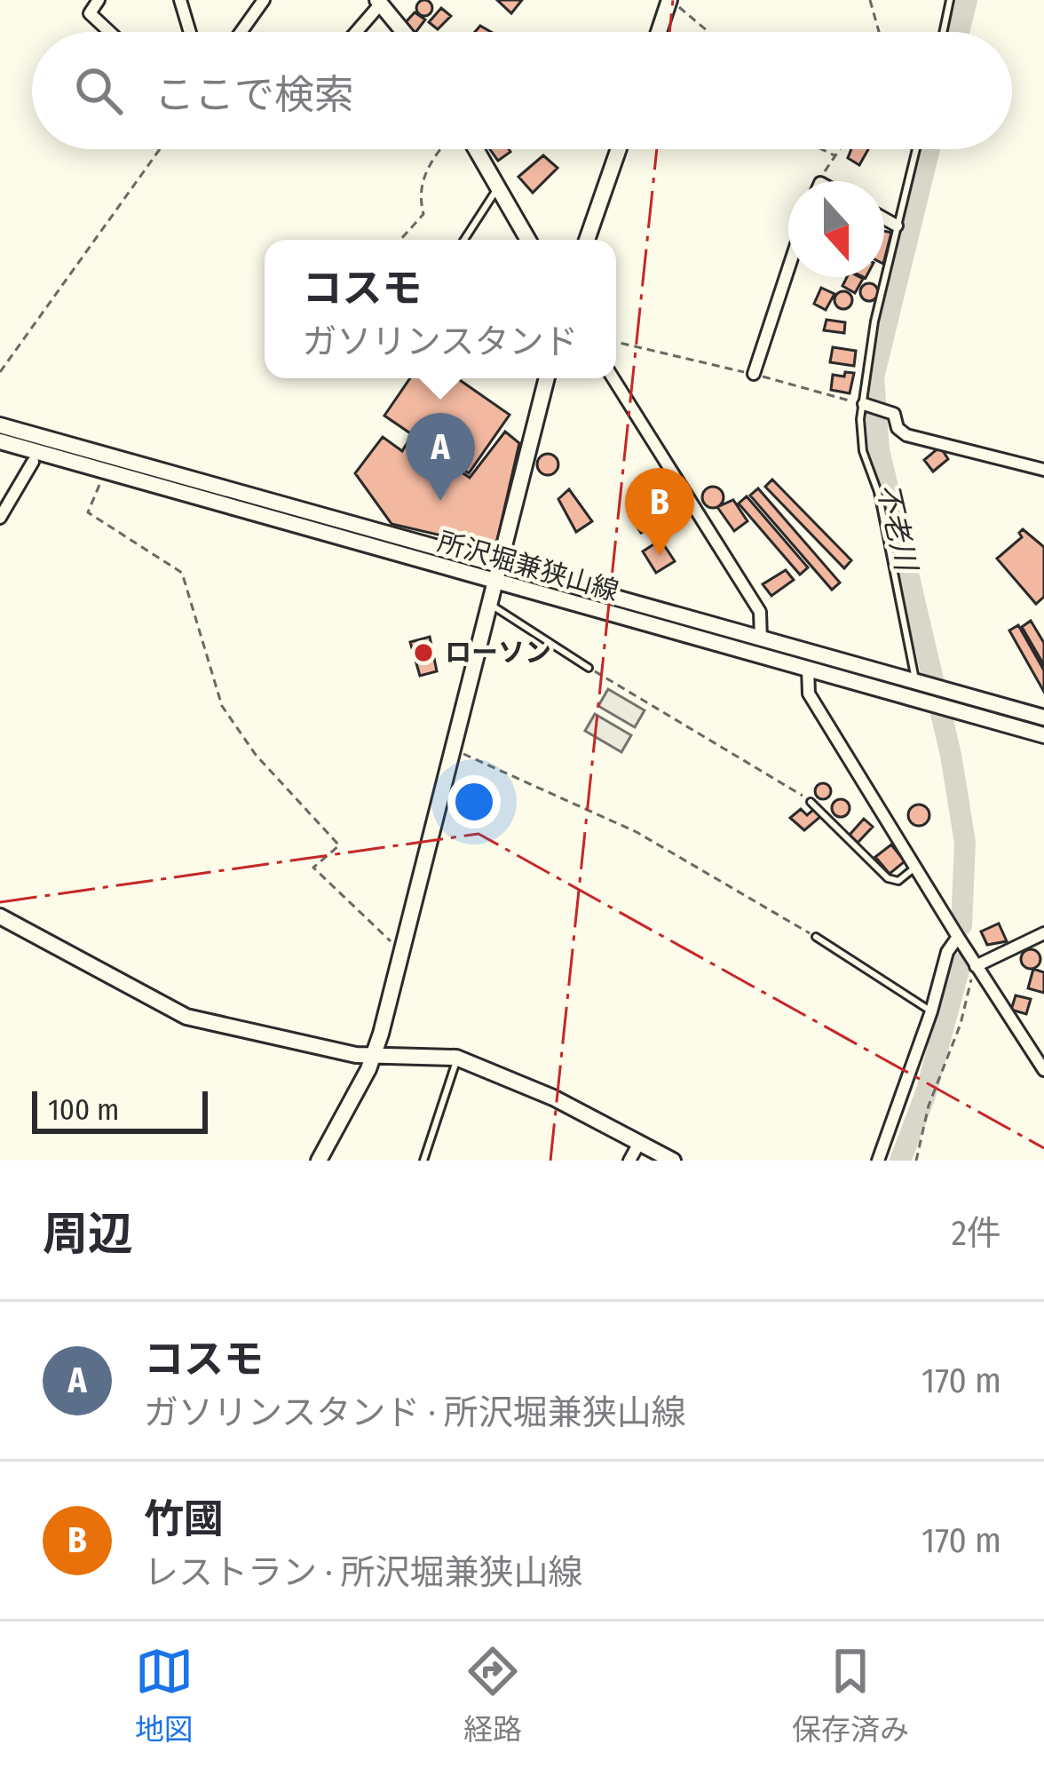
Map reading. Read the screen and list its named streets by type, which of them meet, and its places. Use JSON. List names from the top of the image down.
{
  "streets": {
    "main road": ["所沢堀兼狭山線"]
  },
  "water": ["不老川"],
  "places": ["ローソン"],
  "scale_bar": "100 m",
  "north": "bottom",
  "page": {
    "search": "ここで検索",
    "popup": ["コスモ", "ガソリンスタンド"],
    "pins": ["A", "B"],
    "scale": "100 m",
    "heading": ["周辺", "2件"],
    "list": [
      {
        "mark": "A",
        "name": "コスモ",
        "note": "ガソリンスタンド · 所沢堀兼狭山線",
        "value": "170 m"
      },
      {
        "mark": "B",
        "name": "竹國",
        "note": "レストラン · 所沢堀兼狭山線",
        "value": "170 m"
      }
    ],
    "nav": ["地図", "経路", "保存済み"]
  }
}
